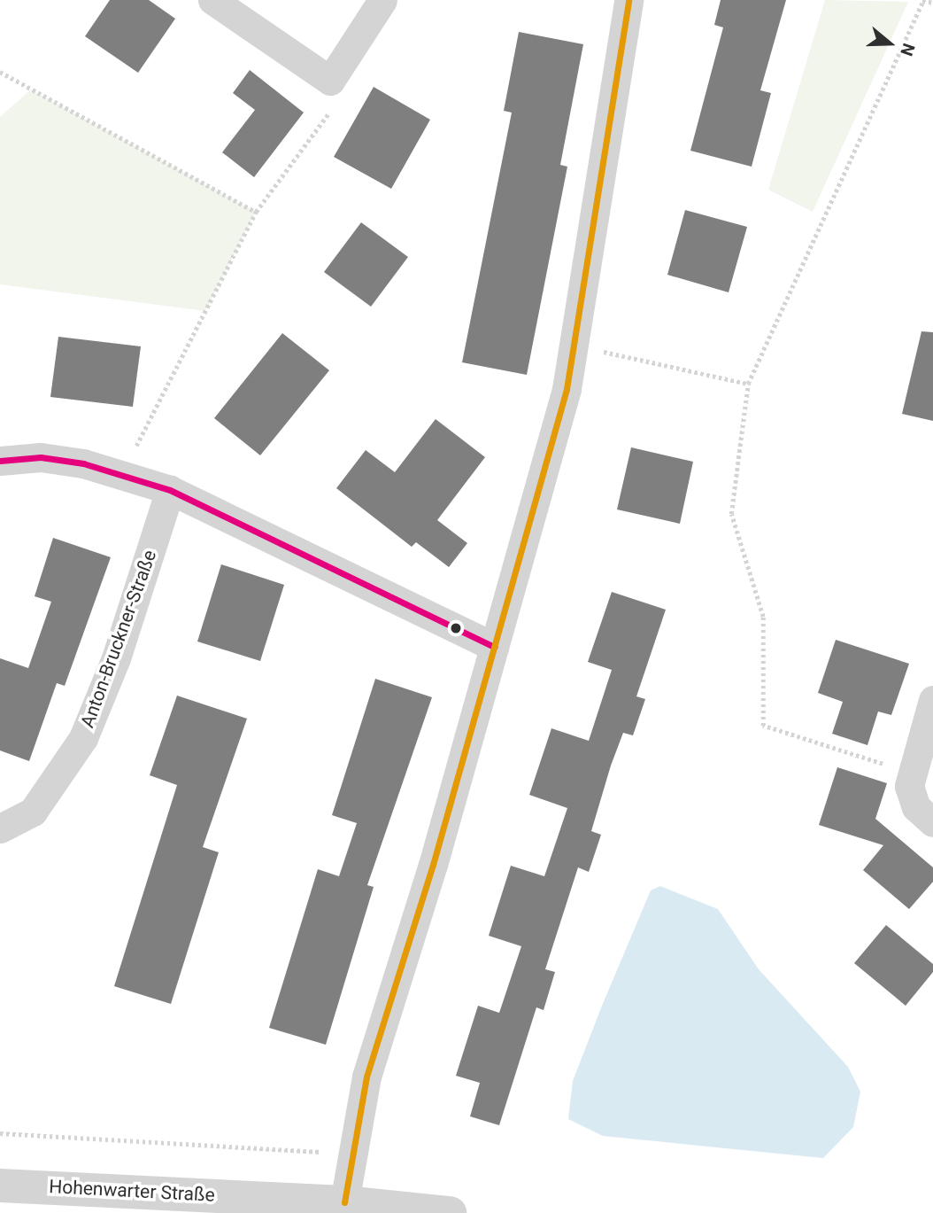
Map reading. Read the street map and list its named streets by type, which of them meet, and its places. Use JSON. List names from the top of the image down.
{
  "streets": {
    "street": ["Anton-Bruckner-Straße", "Hohenwarter Straße"]
  },
  "north": "right"
}
